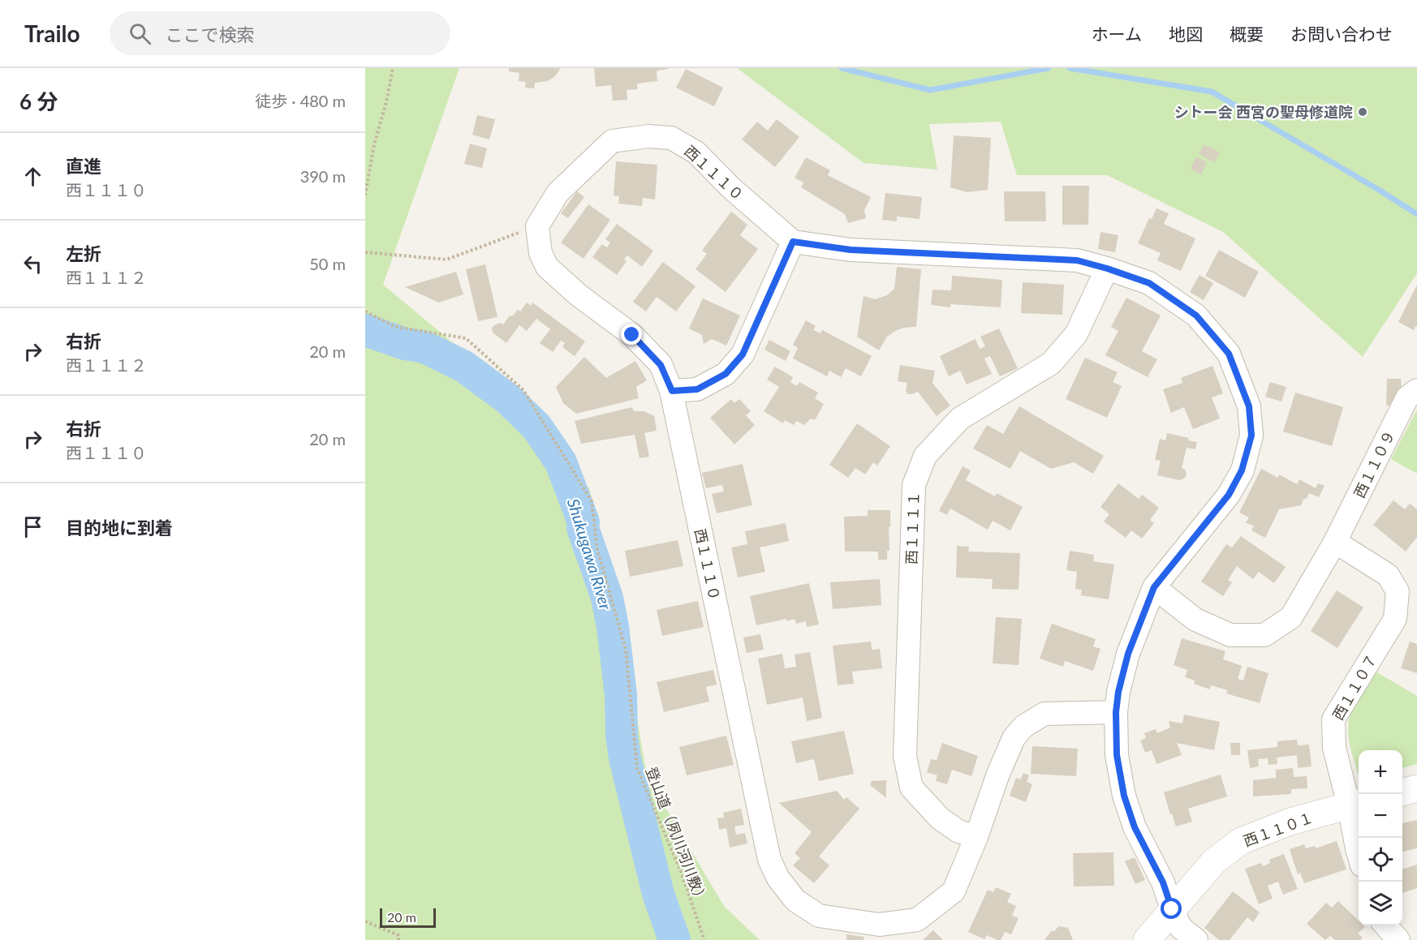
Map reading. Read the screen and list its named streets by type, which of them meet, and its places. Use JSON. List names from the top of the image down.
{
  "streets": {
    "street": [
      "西１１１０",
      "西１１０９",
      "西１１１１",
      "西１１０７",
      "西１１０１"
    ],
    "path": ["登山道（夙川河川敷）"]
  },
  "crossings": [
    ["西１１１０", "西１１１１"],
    ["西１１０９", "西１１０７"],
    ["西１１０７", "西１１０１"]
  ],
  "water": ["Shukugawa River"],
  "places": ["シトー会 西宮の聖母修道院"],
  "scale_bar": "20 m",
  "page": {
    "header": "Trailo",
    "search": "ここで検索",
    "nav": [
      "ホーム",
      "地図",
      "概要",
      "お問い合わせ"
    ],
    "heading": ["6 分", "徒歩 · 480 m"],
    "list": [
      ["直進", "西１１１０", "390 m"],
      ["左折", "西１１１２", "50 m"],
      ["右折", "西１１１２", "20 m"],
      ["右折", "西１１１０", "20 m"],
      "目的地に到着"
    ],
    "map_buttons": ["+", "−"],
    "scale": "20 m"
  }
}
